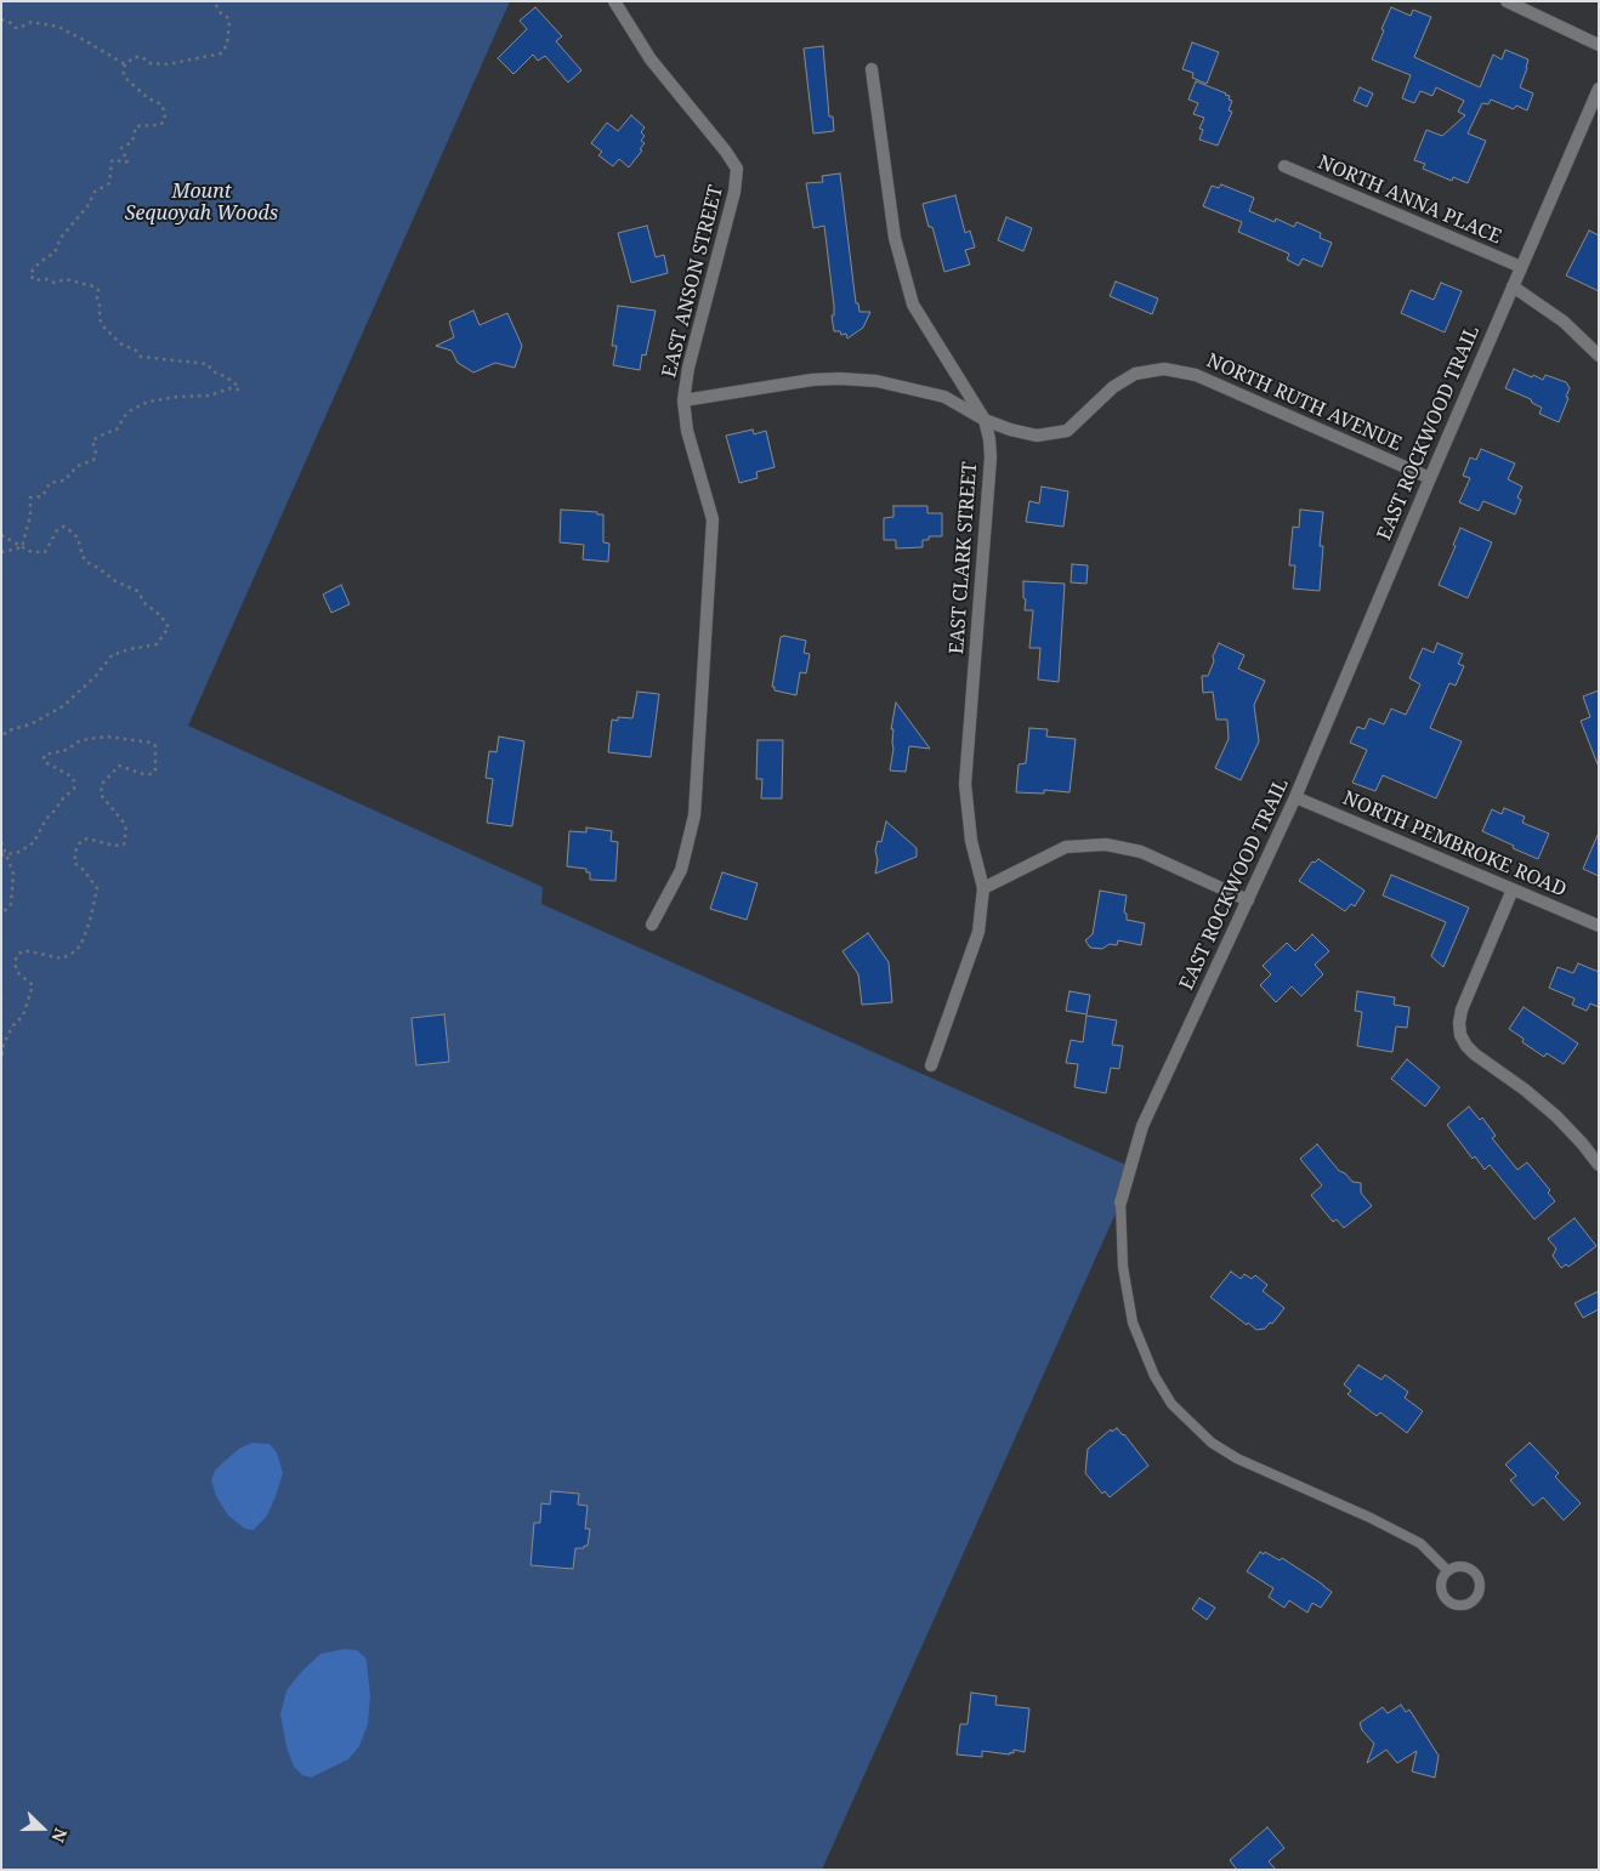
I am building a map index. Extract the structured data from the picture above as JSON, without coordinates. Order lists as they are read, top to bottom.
{
  "streets": {
    "street": [
      "NORTH ANNA PLACE",
      "EAST ANSON STREET",
      "NORTH RUTH AVENUE",
      "EAST ROCKWOOD TRAIL",
      "EAST CLARK STREET",
      "NORTH PEMBROKE ROAD"
    ]
  },
  "crossings": [
    ["NORTH ANNA PLACE", "EAST ROCKWOOD TRAIL"],
    ["EAST ANSON STREET", "NORTH RUTH AVENUE"],
    ["NORTH RUTH AVENUE", "EAST ROCKWOOD TRAIL"],
    ["NORTH RUTH AVENUE", "EAST CLARK STREET"],
    ["EAST ROCKWOOD TRAIL", "NORTH PEMBROKE ROAD"]
  ],
  "parks": ["Mount Sequoyah Woods"],
  "north": "right"
}
